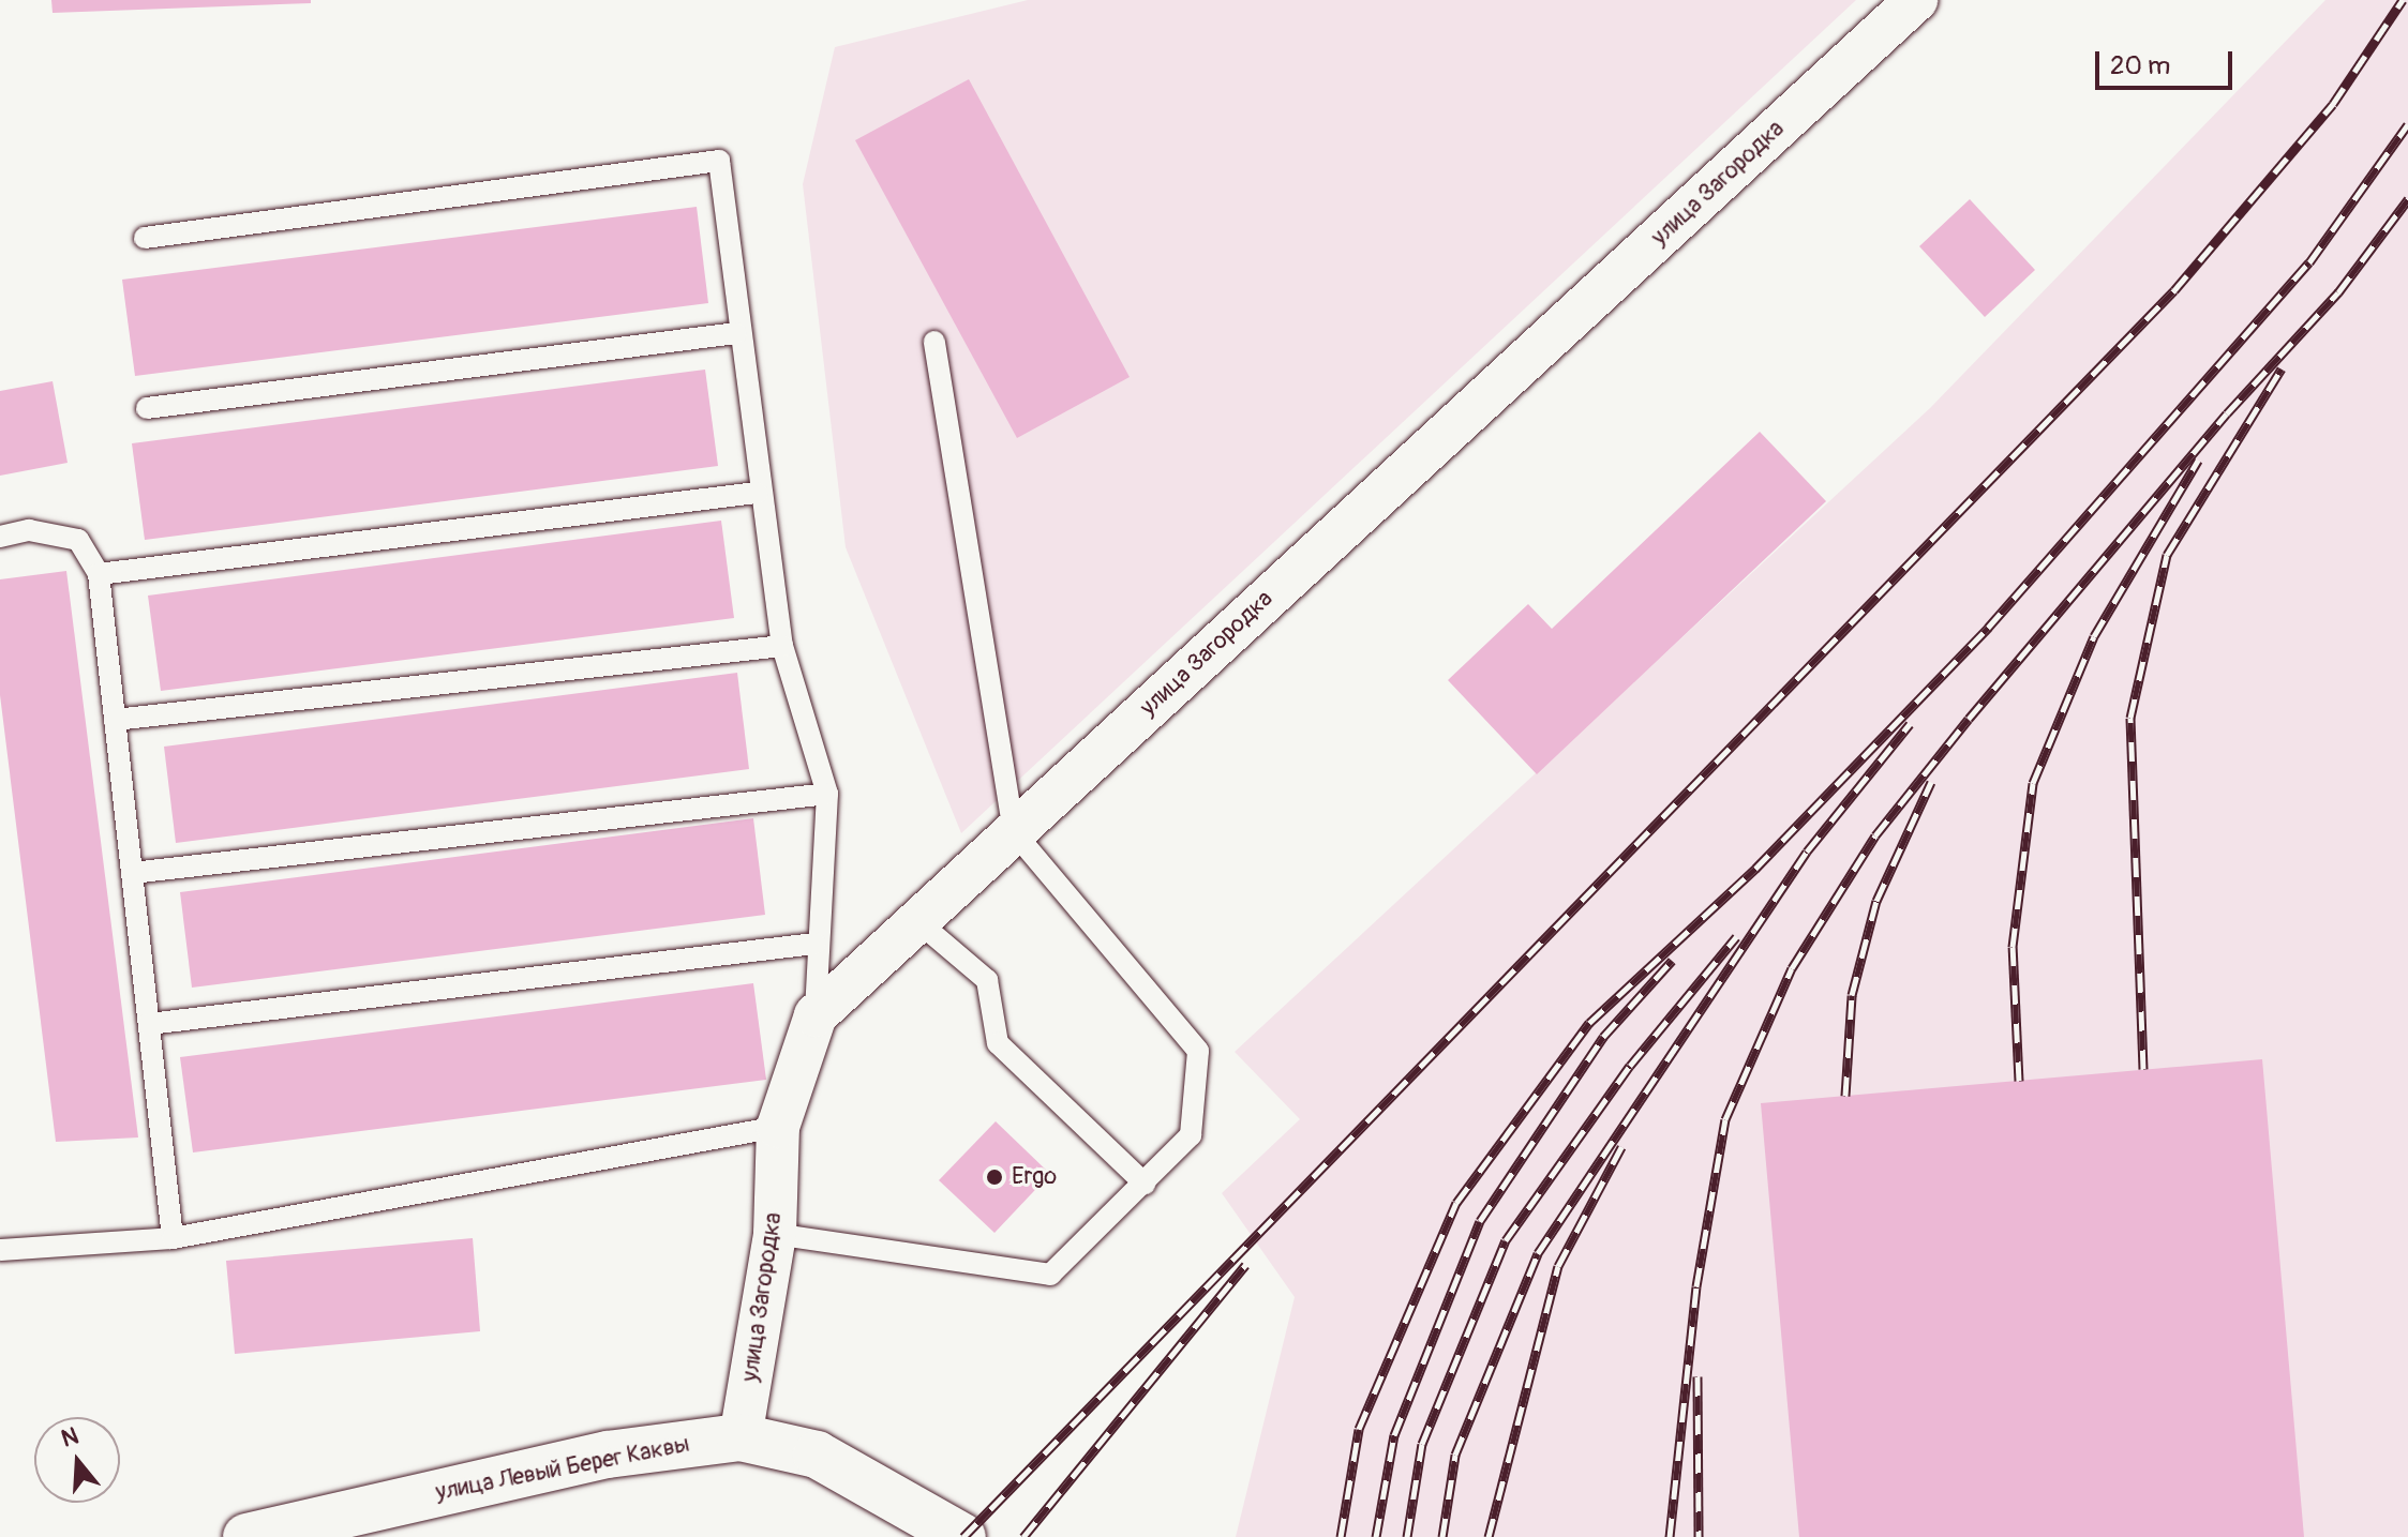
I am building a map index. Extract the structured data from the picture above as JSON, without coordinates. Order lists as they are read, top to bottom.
{
  "streets": {
    "main road": ["улица Левый Берег Каквы"],
    "street": ["улица Загородка"]
  },
  "crossings": [
    ["улица Загородка", "улица Левый Берег Каквы"]
  ],
  "places": ["Ergo"],
  "scale_bar": "20 m",
  "north": "top"
}
